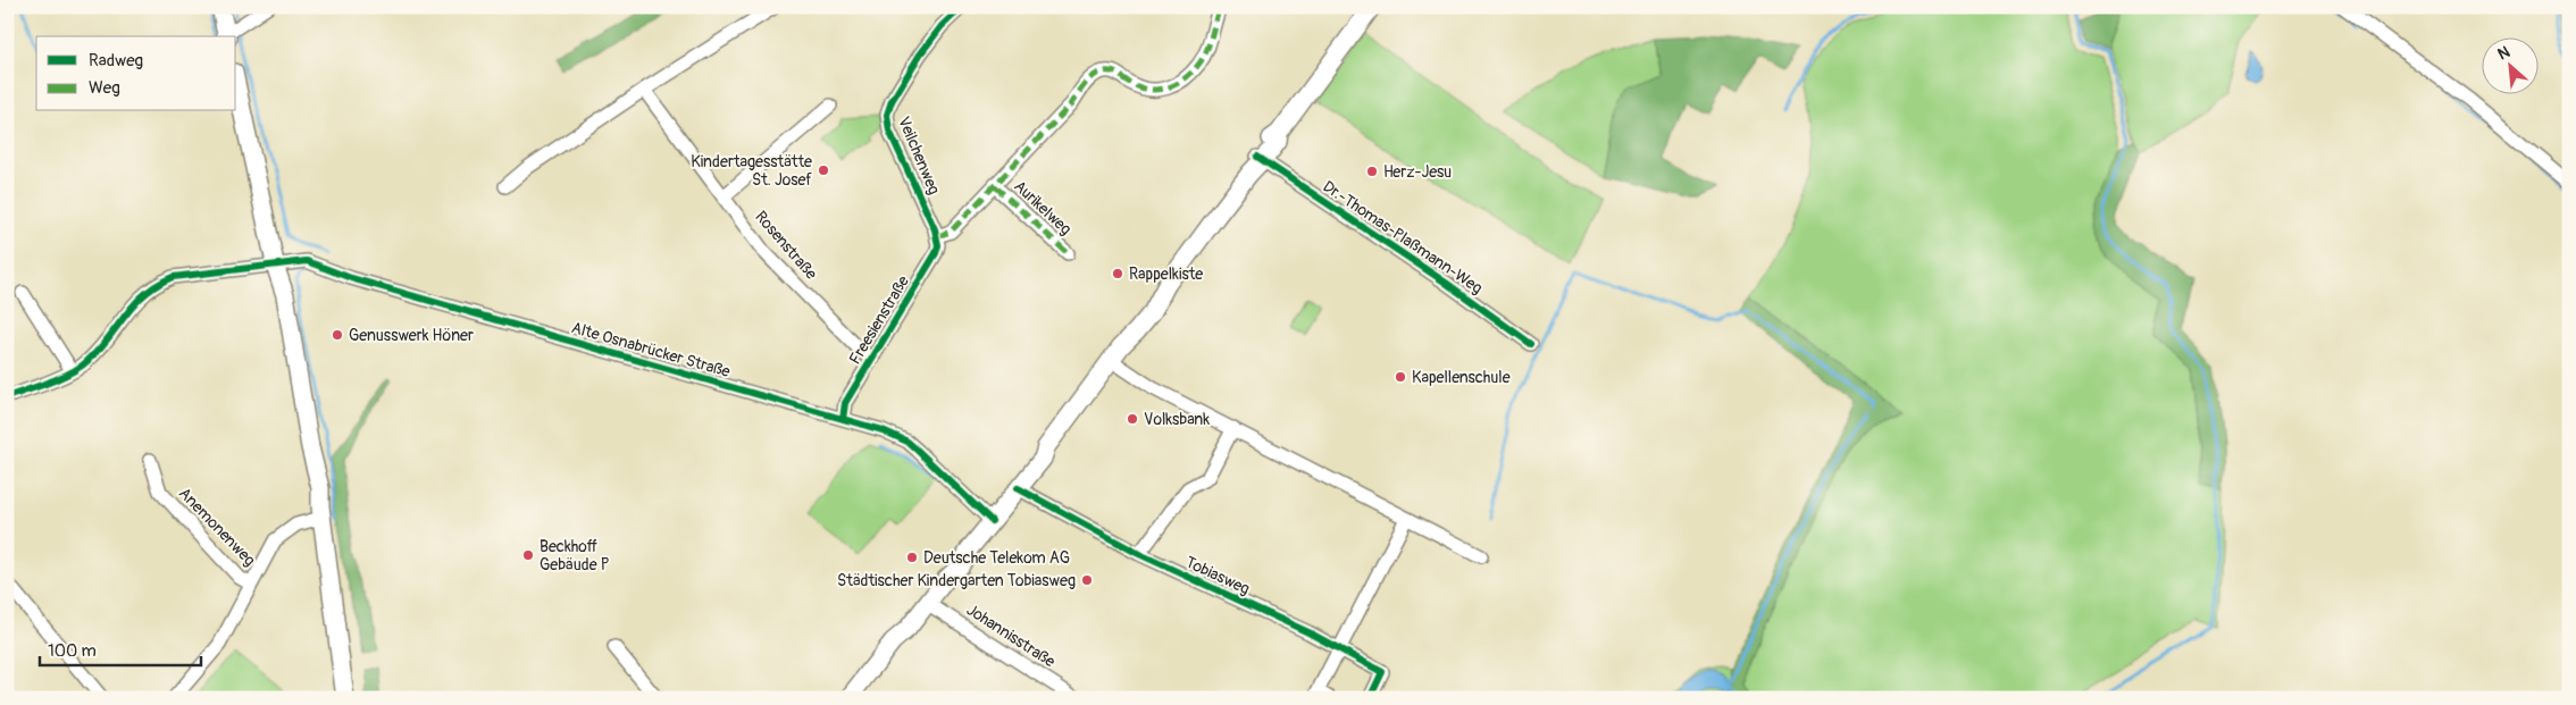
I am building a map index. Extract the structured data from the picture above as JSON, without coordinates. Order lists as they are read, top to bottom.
{
  "streets": {
    "street": [
      "Veilchenweg",
      "Aurikelweg",
      "Dr.-Thomas-Plaßmann-Weg",
      "Rosenstraße",
      "Freesienstraße",
      "Alte Osnabrücker Straße",
      "Anemonenweg",
      "Tobiasweg",
      "Johannisstraße"
    ]
  },
  "crossings": [
    ["Veilchenweg", "Freesienstraße"],
    ["Rosenstraße", "Freesienstraße"],
    ["Freesienstraße", "Alte Osnabrücker Straße"]
  ],
  "places": [
    "Kindertagesstätte St. Josef",
    "Herz-Jesu",
    "Rappelkiste",
    "Genusswerk Höner",
    "Kapellenschule",
    "Volksbank",
    "Beckhoff Gebäude P",
    "Deutsche Telekom AG",
    "Städtischer Kindergarten Tobiasweg"
  ],
  "legend": ["Radweg", "Weg"],
  "scale_bar": "100 m",
  "north": "top left"
}
